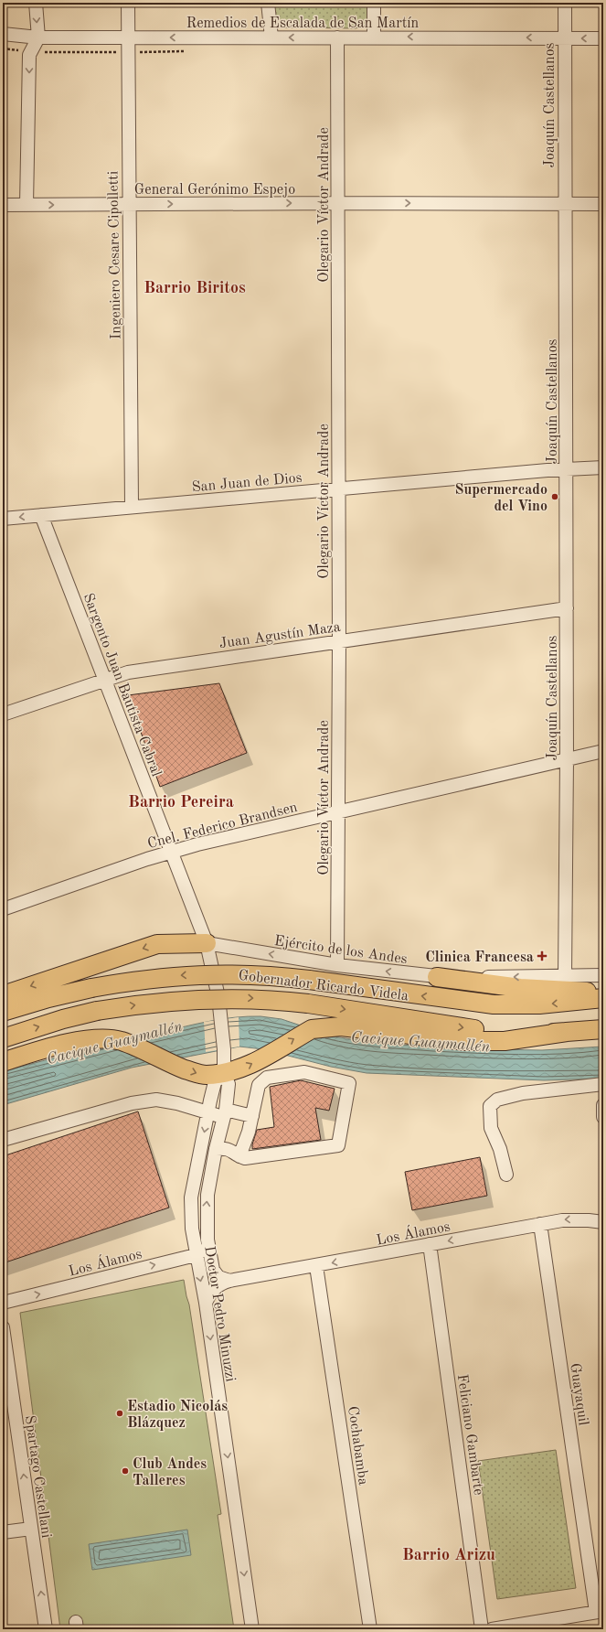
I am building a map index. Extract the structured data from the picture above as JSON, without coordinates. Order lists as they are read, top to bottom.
{
  "streets": {
    "highway": ["Gobernador Ricardo Videla"],
    "street": [
      "Remedios de Escalada de San Martín",
      "Joaquín Castellanos",
      "General Gerónimo Espejo",
      "Olegario Víctor Andrade",
      "Ingeniero Cesare Cipolletti",
      "San Juan de Dios",
      "Juan Agustín Maza",
      "Sargento Juan Bautista Cabral",
      "Cnel. Federico Brandsen",
      "Ejército de los Andes",
      "Los Álamos",
      "Doctor Pedro Minuzzi",
      "Guayaquil",
      "Feliciano Gambarte",
      "Cochabamba",
      "Spartago Castellani"
    ]
  },
  "crossings": [
    ["Remedios de Escalada de San Martín", "Joaquín Castellanos"],
    ["Remedios de Escalada de San Martín", "Olegario Víctor Andrade"],
    ["Remedios de Escalada de San Martín", "Ingeniero Cesare Cipolletti"],
    ["Joaquín Castellanos", "General Gerónimo Espejo"],
    ["Joaquín Castellanos", "San Juan de Dios"],
    ["Joaquín Castellanos", "Juan Agustín Maza"],
    ["Joaquín Castellanos", "Cnel. Federico Brandsen"],
    ["Joaquín Castellanos", "Ejército de los Andes"],
    ["General Gerónimo Espejo", "Olegario Víctor Andrade"],
    ["General Gerónimo Espejo", "Ingeniero Cesare Cipolletti"],
    ["Olegario Víctor Andrade", "San Juan de Dios"],
    ["Olegario Víctor Andrade", "Juan Agustín Maza"],
    ["Olegario Víctor Andrade", "Cnel. Federico Brandsen"],
    ["Olegario Víctor Andrade", "Ejército de los Andes"],
    ["Ingeniero Cesare Cipolletti", "San Juan de Dios"],
    ["San Juan de Dios", "Sargento Juan Bautista Cabral"],
    ["Juan Agustín Maza", "Sargento Juan Bautista Cabral"],
    ["Sargento Juan Bautista Cabral", "Cnel. Federico Brandsen"],
    ["Sargento Juan Bautista Cabral", "Ejército de los Andes"],
    ["Sargento Juan Bautista Cabral", "Doctor Pedro Minuzzi"],
    ["Los Álamos", "Doctor Pedro Minuzzi"],
    ["Los Álamos", "Guayaquil"],
    ["Los Álamos", "Feliciano Gambarte"],
    ["Los Álamos", "Cochabamba"]
  ],
  "one_way": [
    "Remedios de Escalada de San Martín",
    "General Gerónimo Espejo",
    "Ejército de los Andes",
    "Spartago Castellani"
  ],
  "districts": ["Barrio Biritos", "Barrio Pereira", "Barrio Arizu"],
  "water": ["Cacique Guaymallén"],
  "places": {
    "other": ["Supermercado del Vino", "Estadio Nicolás Blázquez", "Club Andes Talleres"],
    "health": ["Clinica Francesa"]
  }
}
